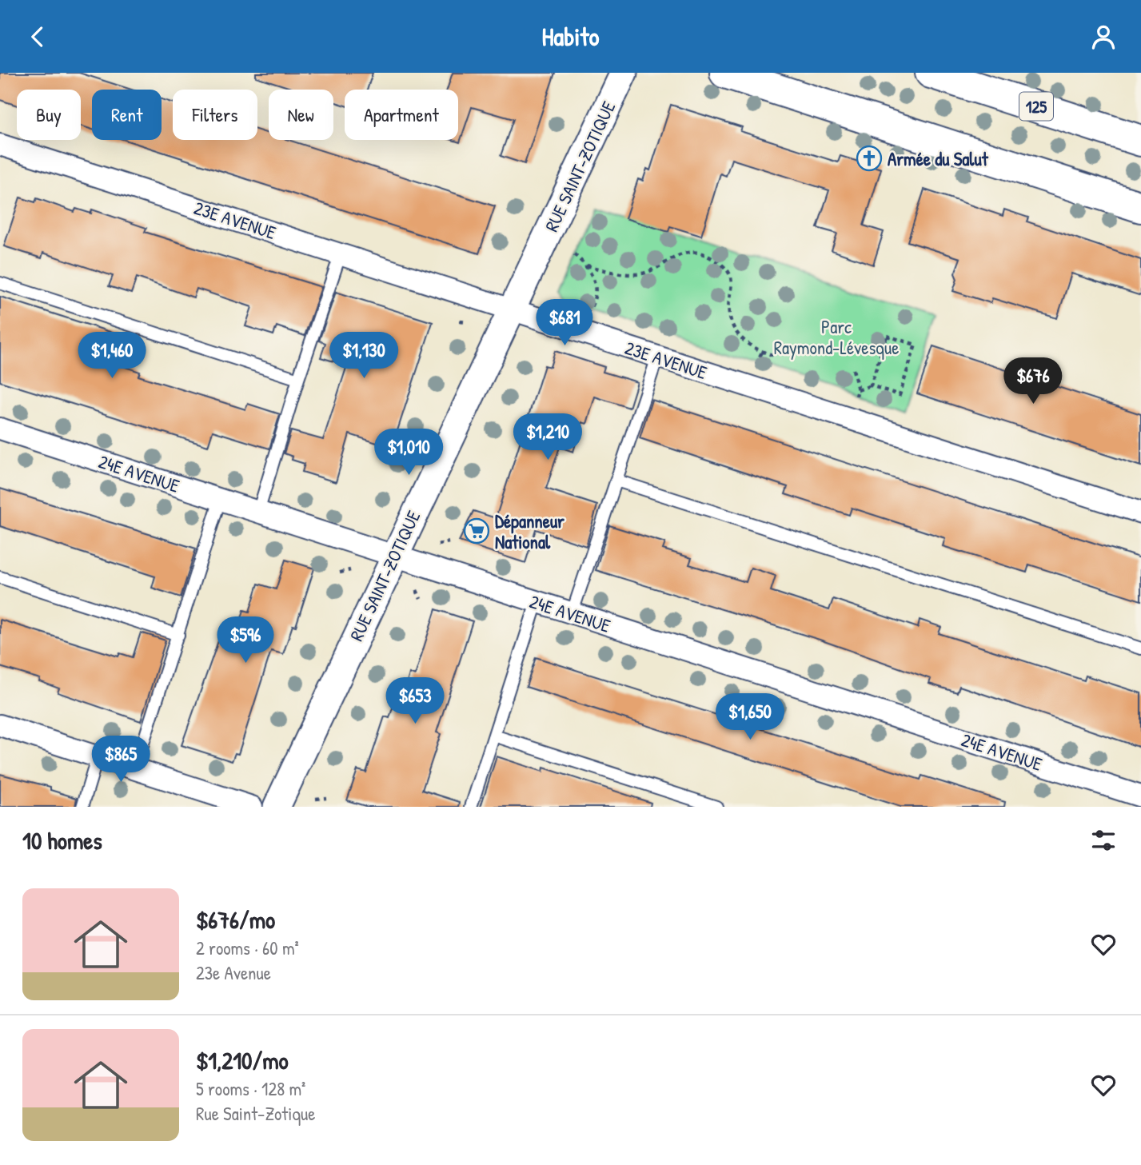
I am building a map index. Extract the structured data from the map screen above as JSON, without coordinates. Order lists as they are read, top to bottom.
{
  "streets": {
    "main road": ["125"],
    "street": ["RUE SAINT-ZOTIQUE", "23E AVENUE", "24E AVENUE"]
  },
  "crossings": [
    ["RUE SAINT-ZOTIQUE", "23E AVENUE"],
    ["RUE SAINT-ZOTIQUE", "24E AVENUE"]
  ],
  "parks": ["Parc Raymond-Lévesque"],
  "places": {
    "church": ["Armée du Salut"],
    "supermarket": ["Dépanneur National"]
  },
  "page": {
    "header": "Habito",
    "chip": [
      "Buy",
      "Rent",
      "Filters",
      "New",
      "Apartment"
    ],
    "price": [
      "$681",
      "$1,460",
      "$1,130",
      "$676",
      "$1,210",
      "$1,010",
      "$596",
      "$653",
      "$1,650",
      "$865"
    ],
    "heading": "10 homes",
    "list": [
      {
        "name": "$676/mo",
        "note": "2 rooms · 60 m² · 23e Avenue"
      },
      {
        "name": "$1,210/mo",
        "note": "5 rooms · 128 m² · Rue Saint-Zotique"
      }
    ]
  }
}
